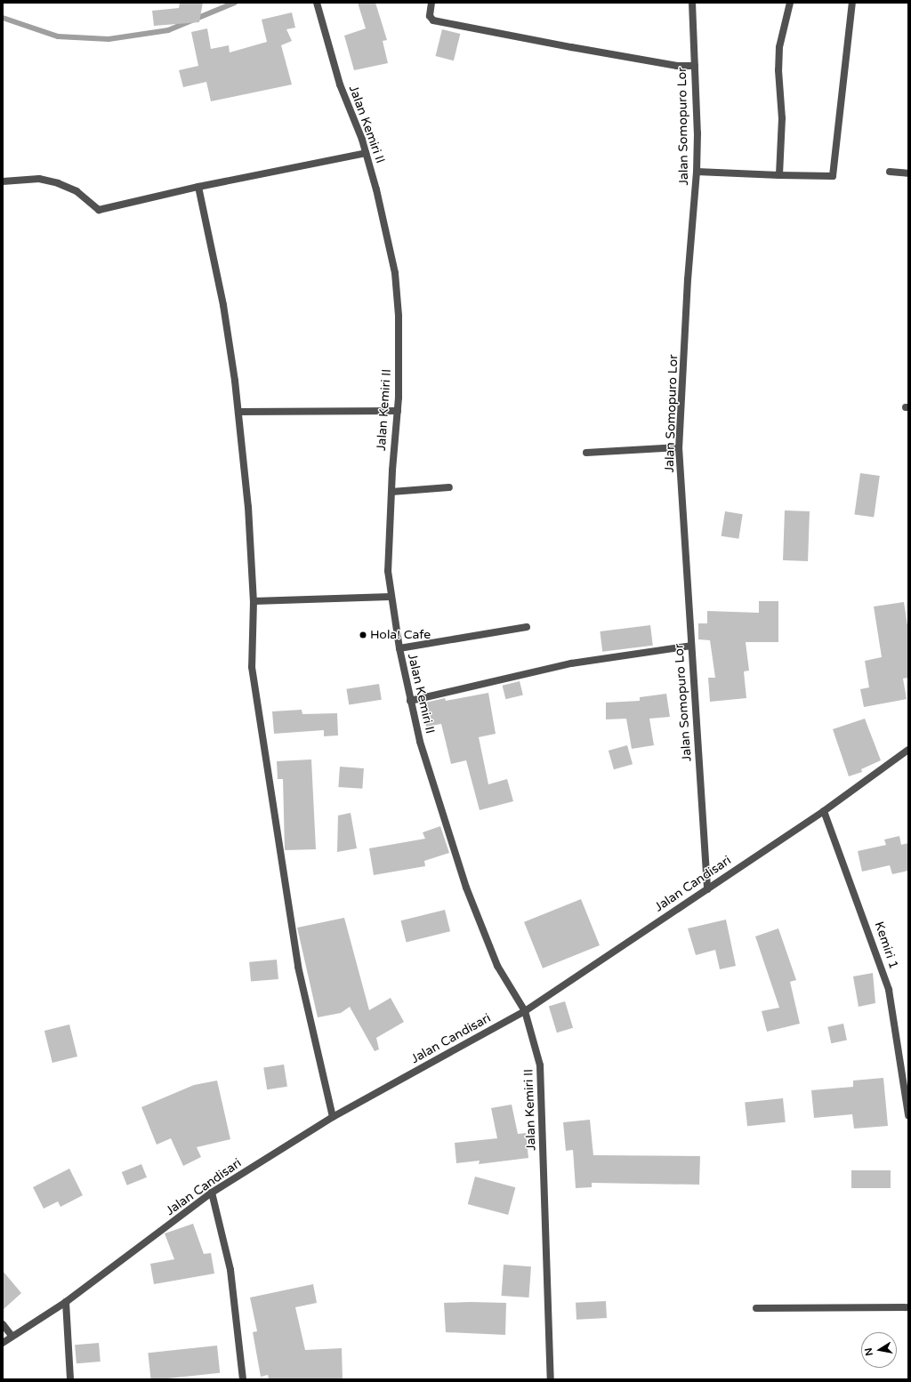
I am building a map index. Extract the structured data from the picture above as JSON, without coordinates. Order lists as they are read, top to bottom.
{
  "streets": {
    "street": [
      "Jalan Kemiri II",
      "Jalan Somopuro Lor",
      "Jalan Candisari",
      "Kemiri 1"
    ]
  },
  "crossings": [
    ["Jalan Kemiri II", "Jalan Candisari"],
    ["Jalan Somopuro Lor", "Jalan Candisari"],
    ["Jalan Candisari", "Kemiri 1"]
  ],
  "places": ["Hola! Cafe"],
  "north": "left"
}
